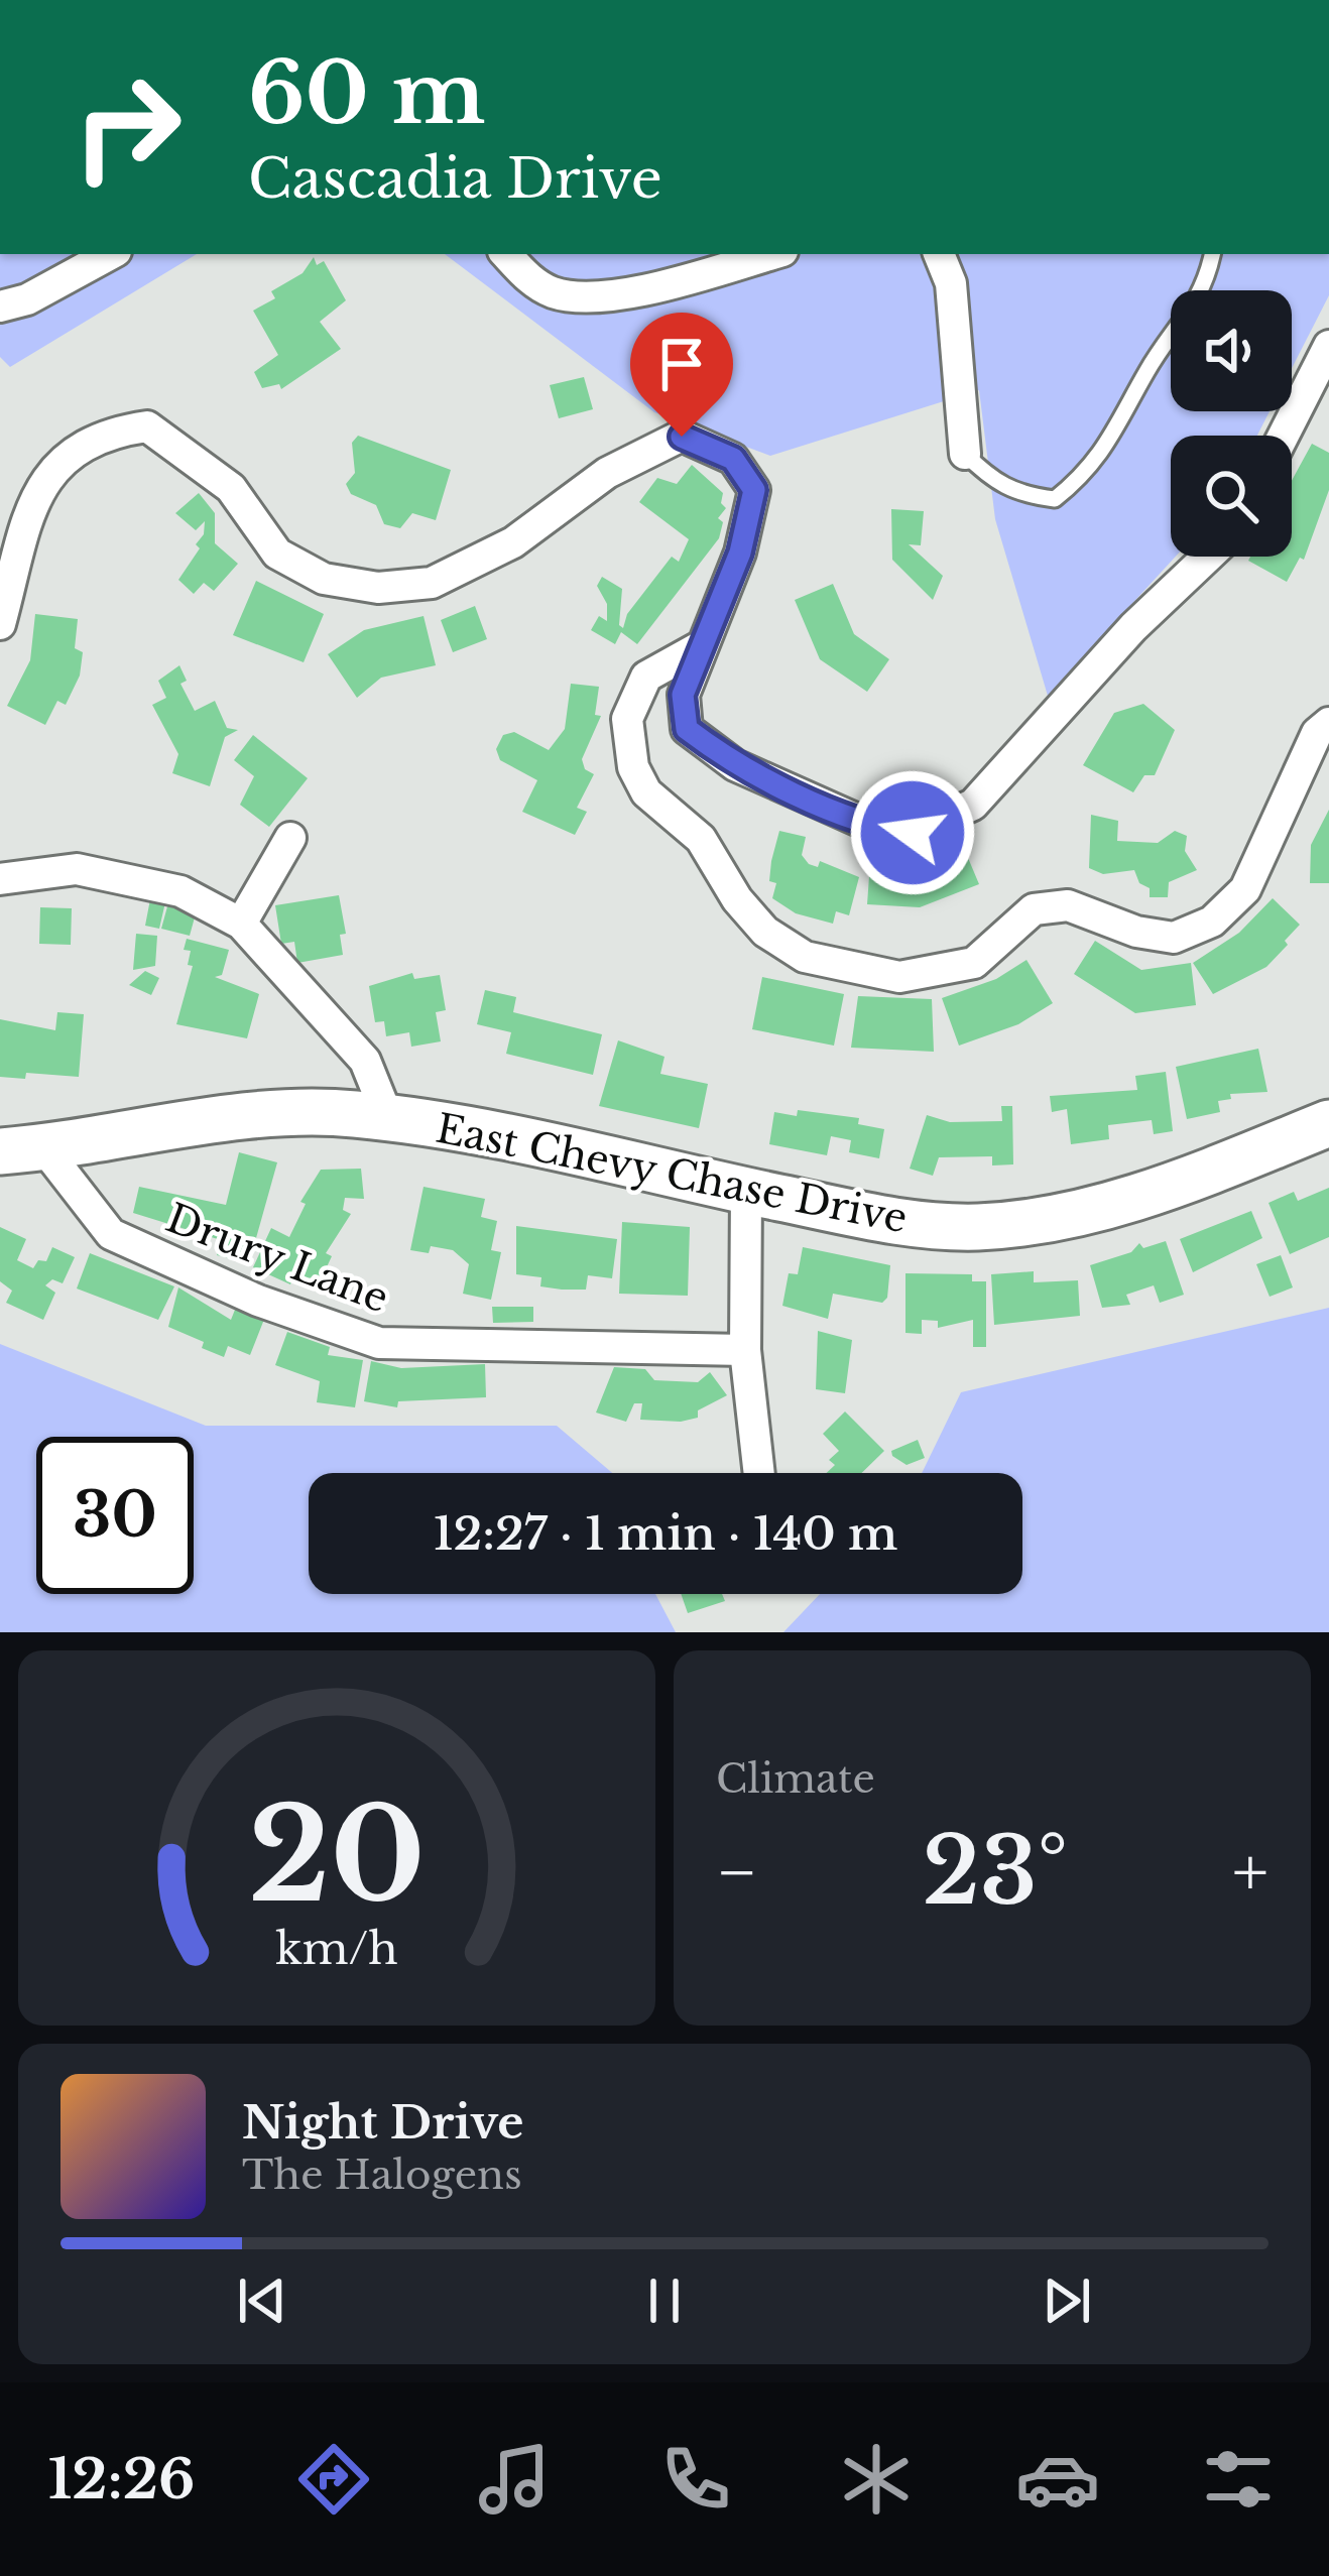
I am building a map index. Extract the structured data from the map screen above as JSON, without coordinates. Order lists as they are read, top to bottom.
{
  "streets": {
    "main road": ["East Chevy Chase Drive"],
    "street": ["Drury Lane"]
  },
  "crossings": [
    ["East Chevy Chase Drive", "Drury Lane"]
  ],
  "page": {
    "turn": ["60 m", "Cascadia Drive"],
    "limit": "30",
    "trip": "12:27 · 1 min · 140 m",
    "tile": "Climate",
    "heat": ["−", "23°", "+"],
    "song": ["Night Drive", "The Halogens"],
    "tabs": "12:26",
    "gauge": ["20", "km/h"]
  }
}
